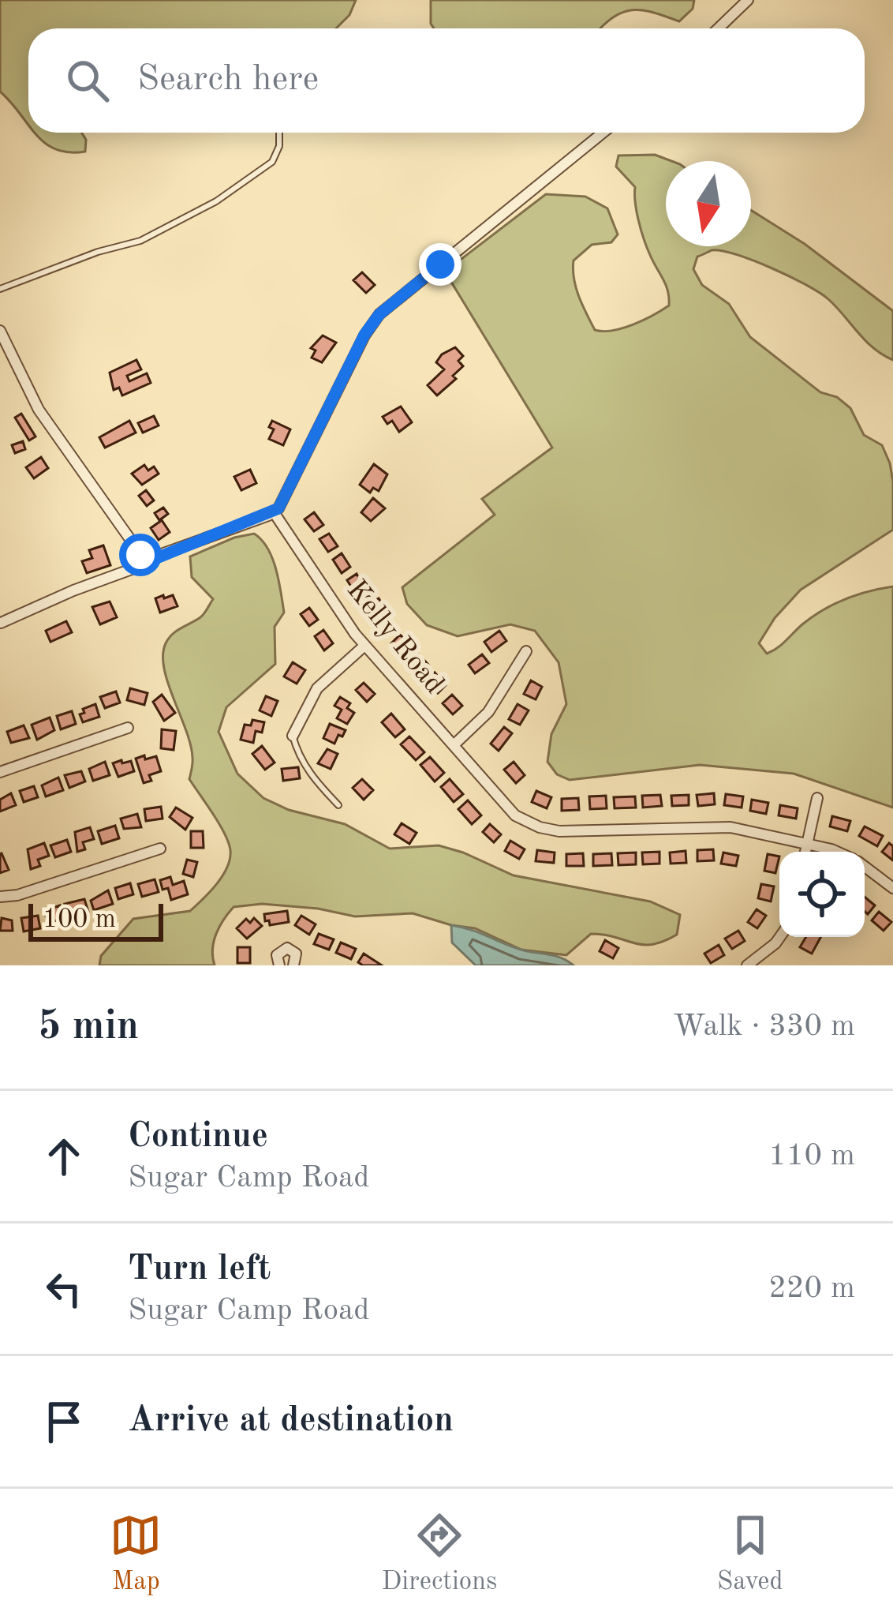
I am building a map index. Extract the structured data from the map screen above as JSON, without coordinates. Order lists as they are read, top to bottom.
{
  "streets": {
    "street": ["Kelly Road"]
  },
  "scale_bar": "100 m",
  "north": "bottom",
  "page": {
    "search": "Search here",
    "scale": "100 m",
    "heading": ["5 min", "Walk · 330 m"],
    "list": [
      ["Continue", "Sugar Camp Road", "110 m"],
      ["Turn left", "Sugar Camp Road", "220 m"],
      "Arrive at destination"
    ],
    "nav": ["Map", "Directions", "Saved"]
  }
}
